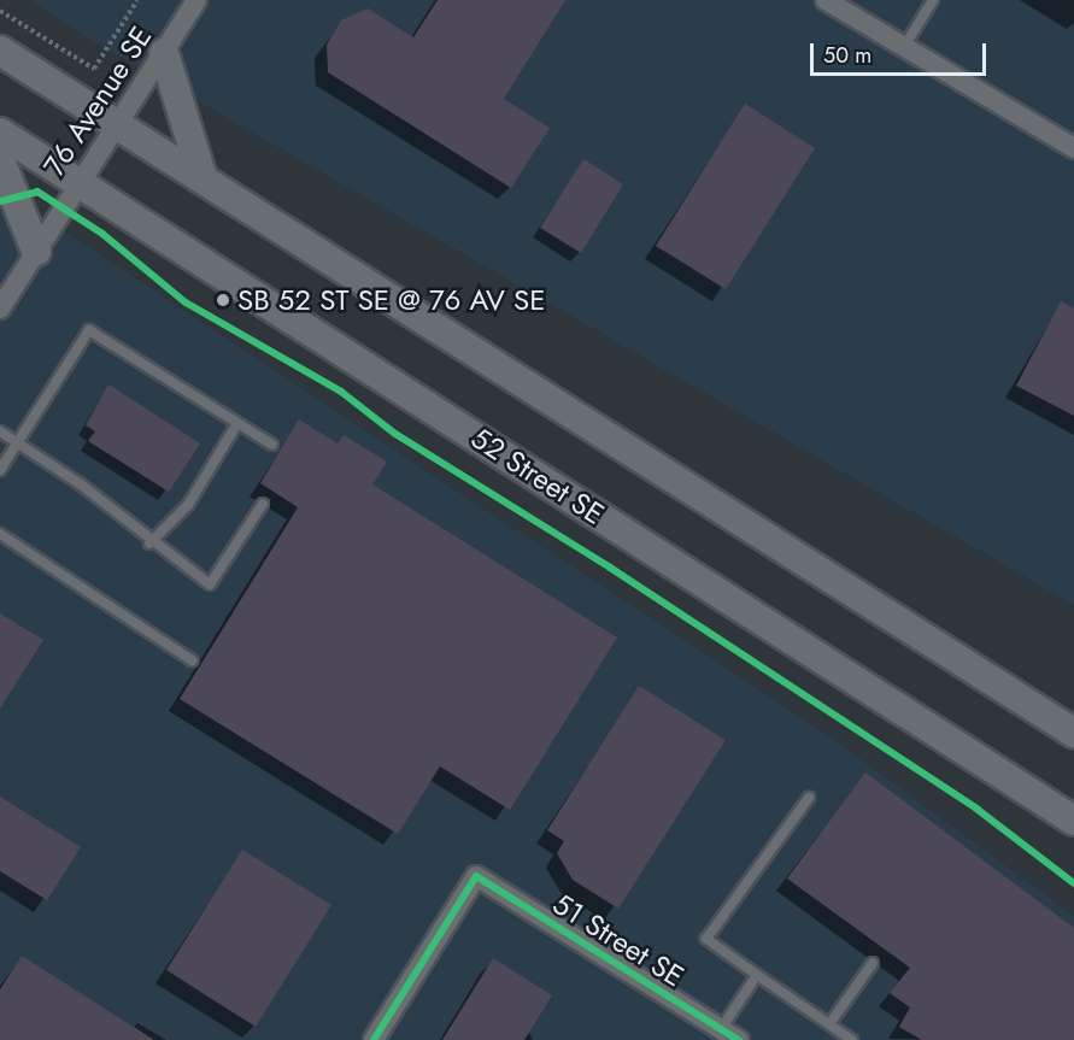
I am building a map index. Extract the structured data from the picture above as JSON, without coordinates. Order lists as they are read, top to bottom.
{
  "streets": {
    "main road": ["52 Street SE"],
    "street": ["76 Avenue SE", "51 Street SE"]
  },
  "crossings": [
    ["76 Avenue SE", "52 Street SE"]
  ],
  "places": ["SB 52 ST SE @ 76 AV SE"],
  "scale_bar": "50 m"
}
